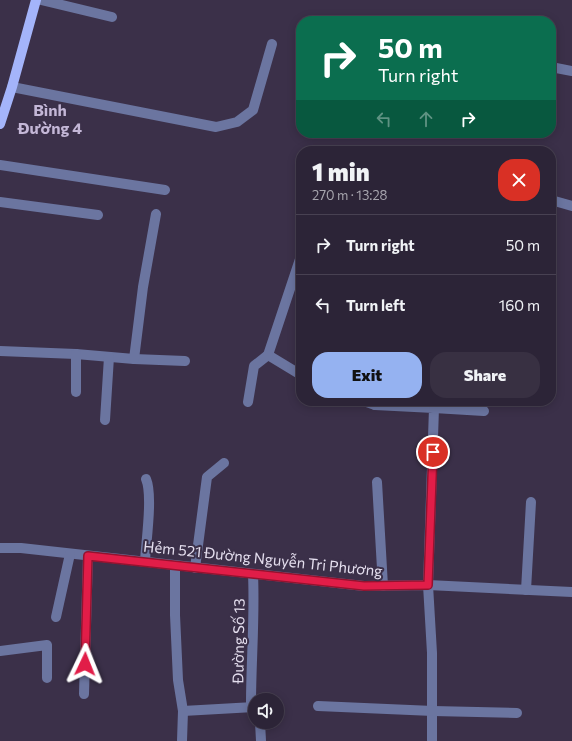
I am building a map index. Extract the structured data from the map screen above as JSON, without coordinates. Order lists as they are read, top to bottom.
{
  "streets": {
    "street": ["Hẻm 521 Đường Nguyễn Tri Phương", "Đường Số 13"]
  },
  "crossings": [
    ["Hẻm 521 Đường Nguyễn Tri Phương", "Đường Số 13"]
  ],
  "districts": ["Bình Đường 4"],
  "page": {
    "turn": ["50 m", "Turn right"],
    "heading": ["1 min", "270 m · 13:28"],
    "list": [
      {
        "name": "Turn right",
        "value": "50 m"
      },
      {
        "name": "Turn left",
        "value": "160 m"
      }
    ],
    "buttons": ["Exit", "Share"]
  }
}
